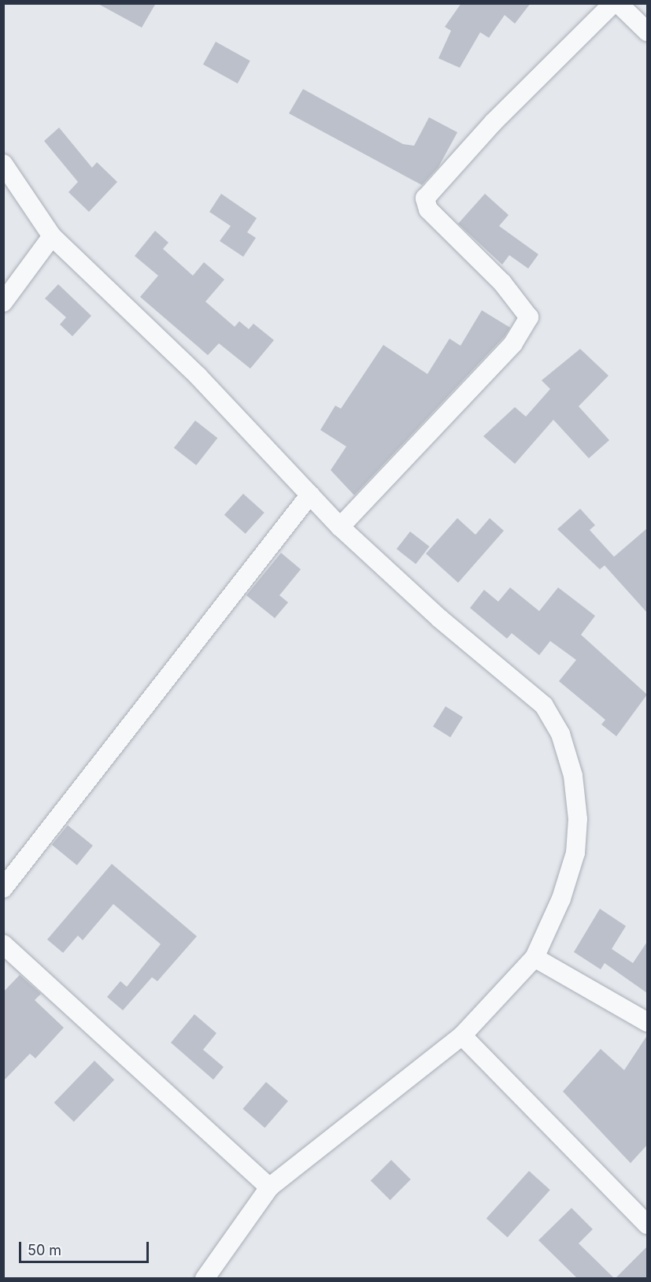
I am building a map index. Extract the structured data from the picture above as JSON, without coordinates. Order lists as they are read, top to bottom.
{
  "scale_bar": "50 m"
}
